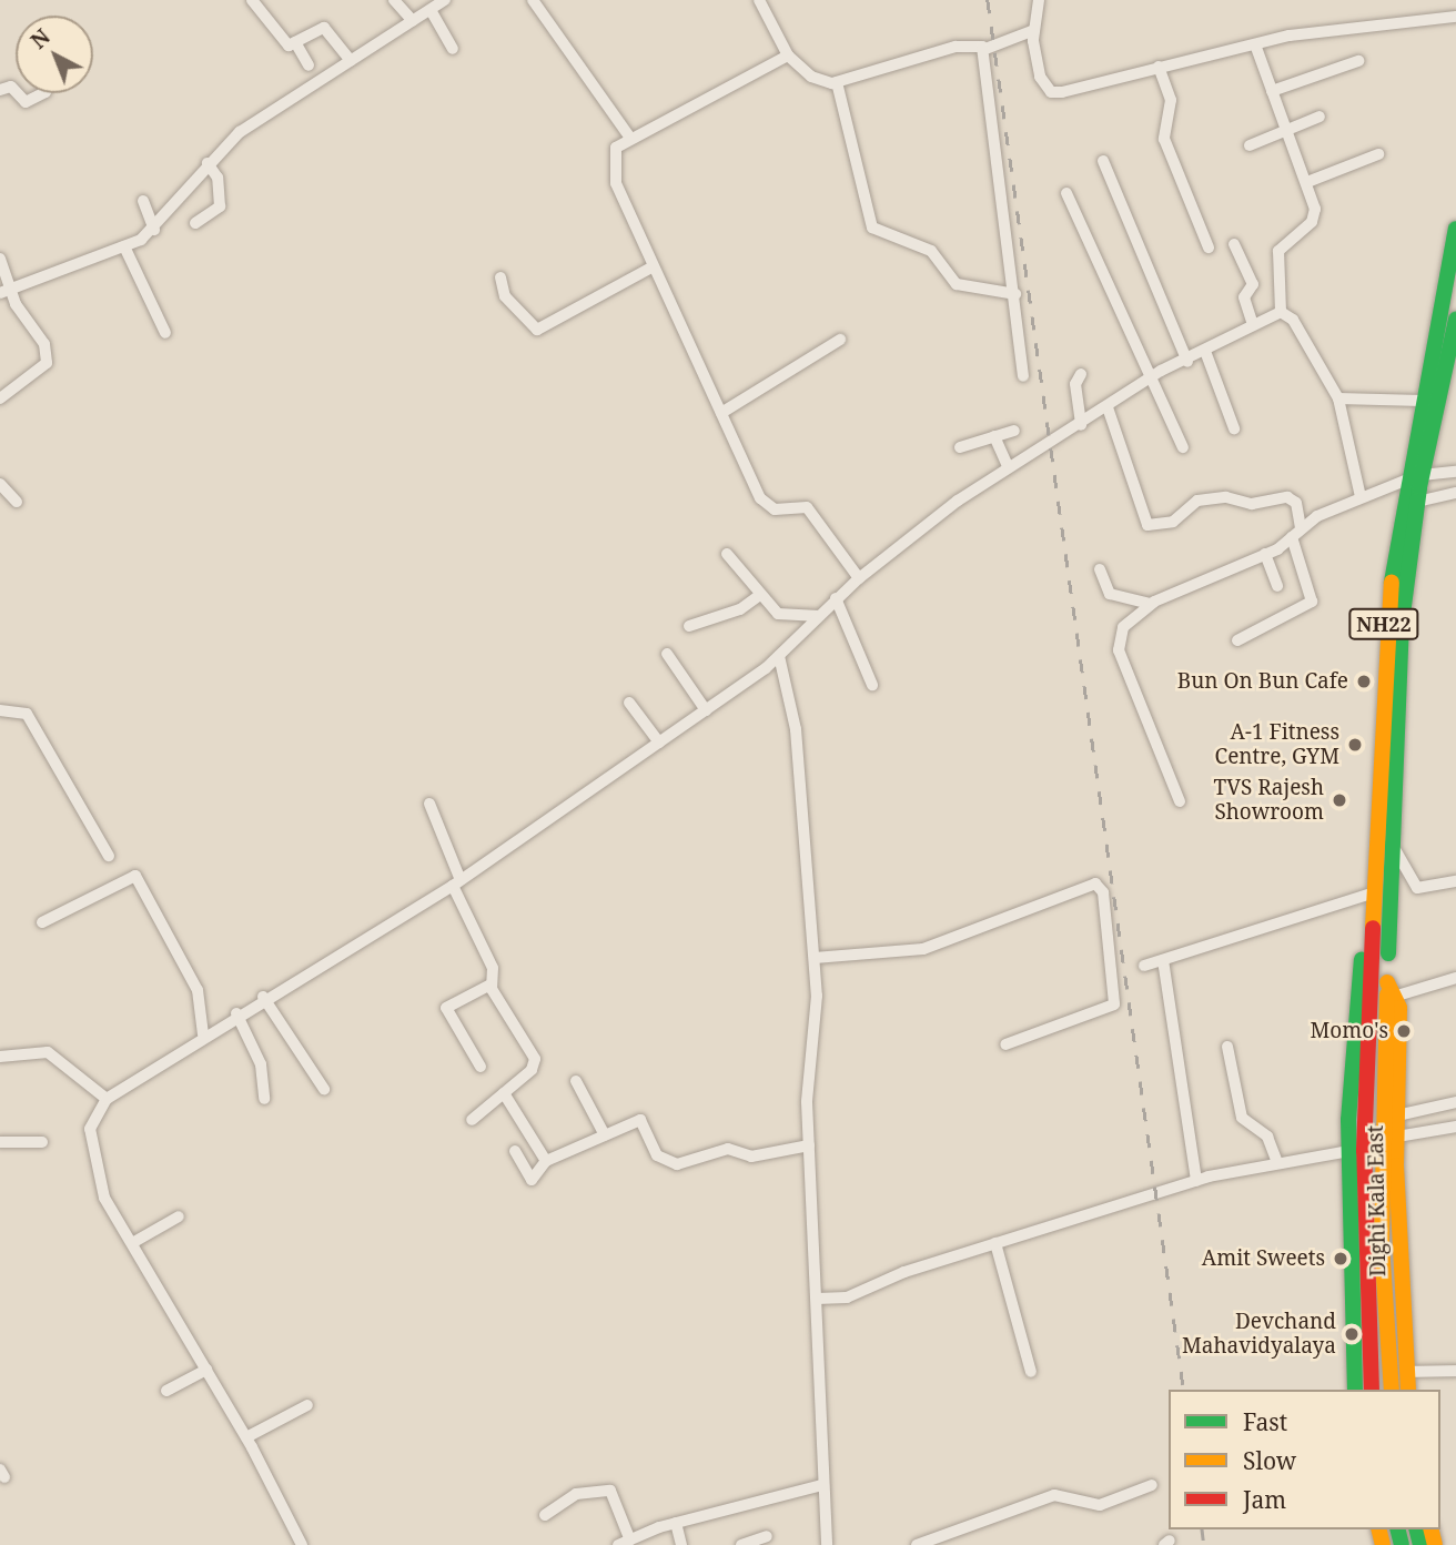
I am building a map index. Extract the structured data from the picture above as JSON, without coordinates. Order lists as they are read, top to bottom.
{
  "streets": {
    "main road": ["NH22", "Dighi Kala East"]
  },
  "crossings": [
    ["NH22", "Dighi Kala East"]
  ],
  "places": [
    "Bun On Bun Cafe",
    "A-1 Fitness Centre, GYM",
    "TVS Rajesh Showroom",
    "Momo's",
    "Amit Sweets",
    "Devchand Mahavidyalaya"
  ],
  "legend": ["Fast", "Slow", "Jam"],
  "north": "top left"
}
